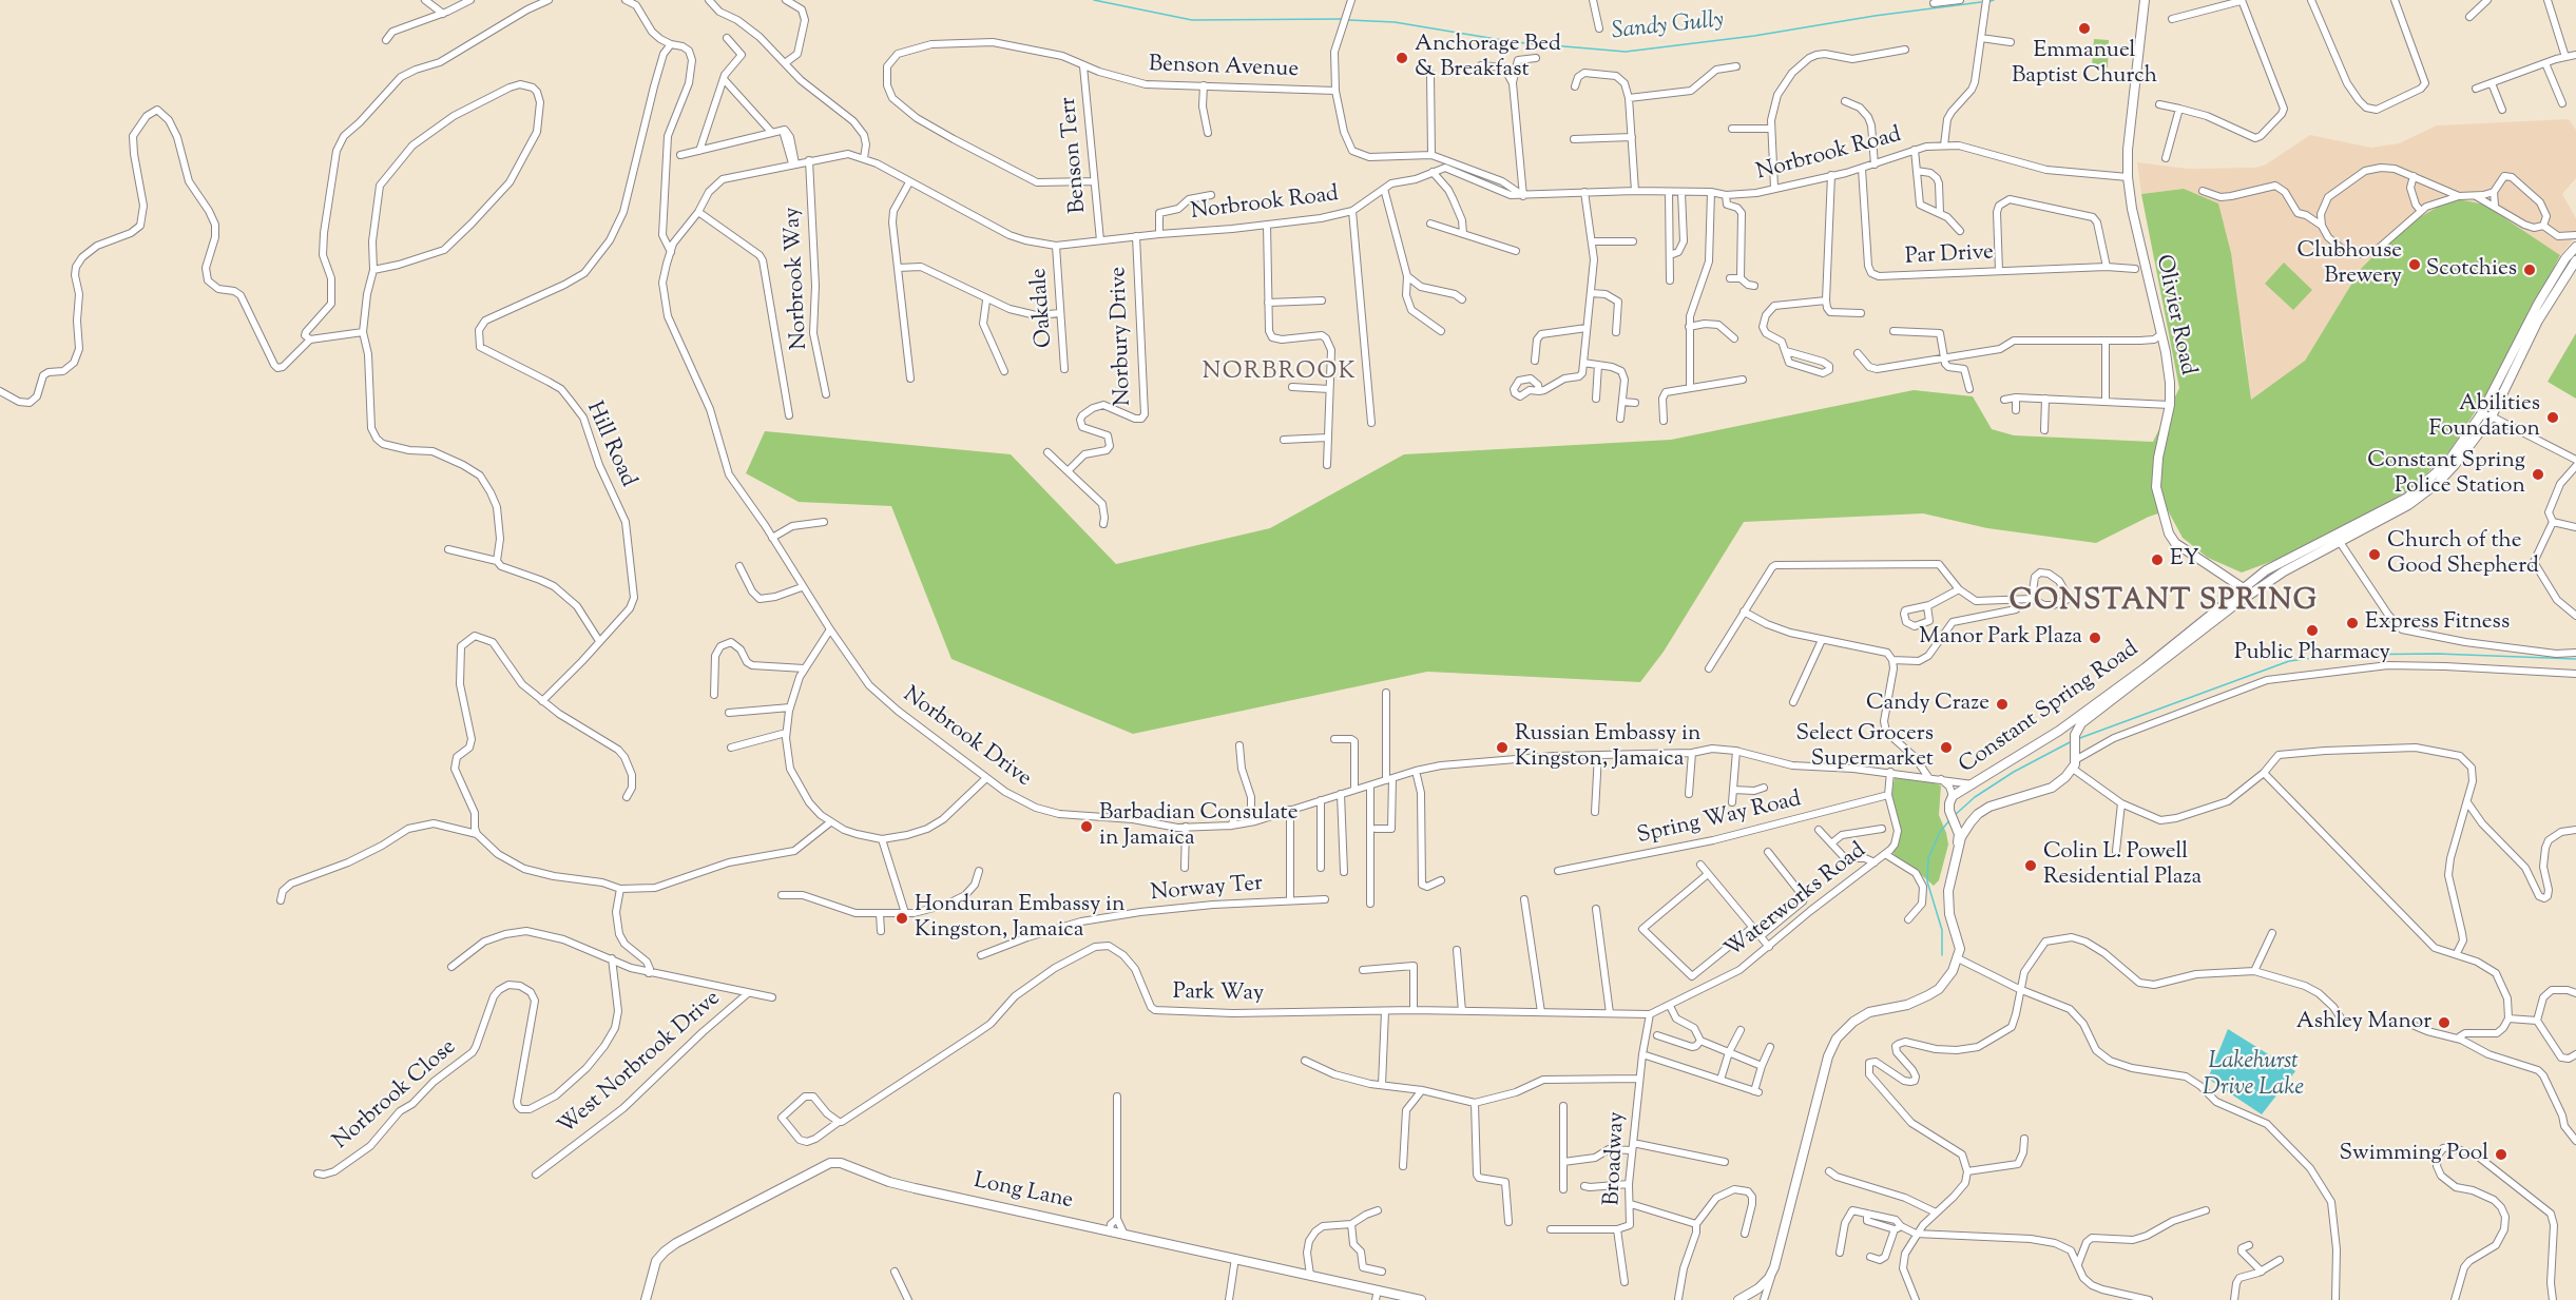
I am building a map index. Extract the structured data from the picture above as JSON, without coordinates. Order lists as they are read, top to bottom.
{
  "streets": {
    "main road": ["Olivier Road", "Constant Spring Road", "Long Lane"],
    "street": [
      "Benson Avenue",
      "Benson Terr",
      "Norbrook Road",
      "Par Drive",
      "Norbrook Way",
      "Oakdale",
      "Norbury Drive",
      "Hill Road",
      "Norbrook Drive",
      "Spring Way Road",
      "Norway Ter",
      "Waterworks Road",
      "Park Way",
      "West Norbrook Drive",
      "Norbrook Close",
      "Broadway"
    ]
  },
  "crossings": [
    ["Benson Avenue", "Benson Terr"],
    ["Benson Terr", "Norbrook Road"],
    ["Norbrook Road", "Par Drive"],
    ["Norbrook Road", "Norbrook Way"],
    ["Norbrook Road", "Oakdale"],
    ["Norbrook Road", "Olivier Road"],
    ["Norbrook Road", "Norbury Drive"],
    ["Norbrook Road", "Norbrook Drive"],
    ["Olivier Road", "Constant Spring Road"],
    ["Constant Spring Road", "Norbrook Drive"],
    ["Norbrook Drive", "Norway Ter"],
    ["Norbrook Drive", "Waterworks Road"],
    ["Spring Way Road", "Waterworks Road"],
    ["Waterworks Road", "Park Way"],
    ["Waterworks Road", "Broadway"],
    ["Park Way", "Broadway"]
  ],
  "districts": ["NORBROOK", "CONSTANT SPRING"],
  "water": ["Sandy Gully", "Lakehurst Drive Lake"],
  "places": [
    "Emmanuel Baptist Church",
    "Anchorage Bed & Breakfast",
    "Clubhouse Brewery",
    "Scotchies",
    "Abilities Foundation",
    "Constant Spring Police Station",
    "Church of the Good Shepherd",
    "EY",
    "Express Fitness",
    "Public Pharmacy",
    "Manor Park Plaza",
    "Candy Craze",
    "Russian Embassy in Kingston, Jamaica",
    "Select Grocers Supermarket",
    "Barbadian Consulate in Jamaica",
    "Colin L. Powell Residential Plaza",
    "Honduran Embassy in Kingston, Jamaica",
    "Ashley Manor",
    "Swimming Pool"
  ]
}
